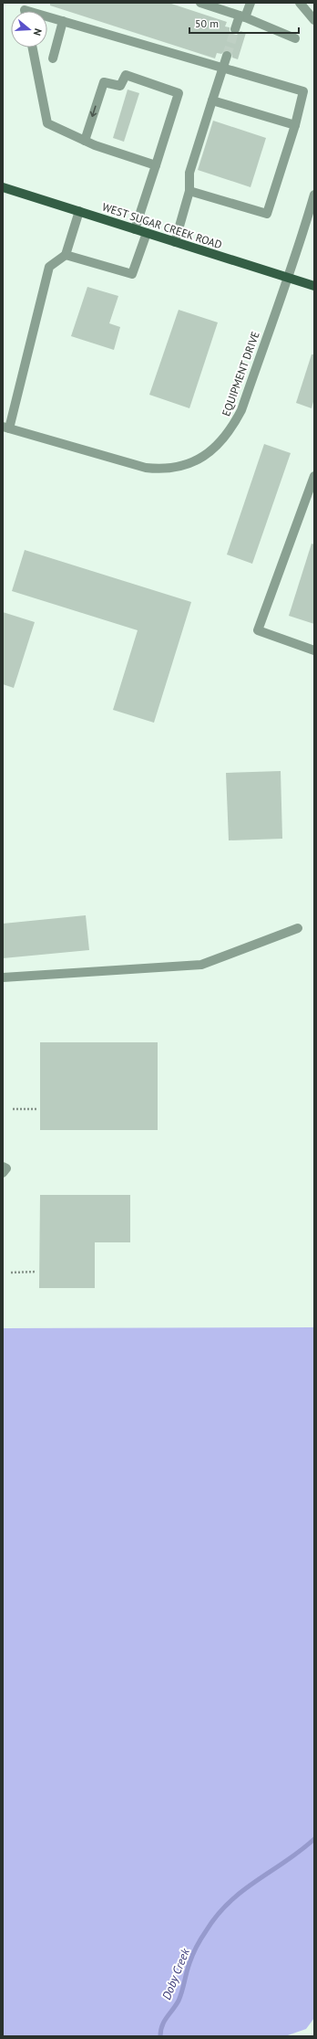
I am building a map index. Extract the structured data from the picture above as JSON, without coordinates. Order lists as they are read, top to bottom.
{
  "streets": {
    "main road": ["WEST SUGAR CREEK ROAD"],
    "street": ["EQUIPMENT DRIVE"]
  },
  "crossings": [
    ["WEST SUGAR CREEK ROAD", "EQUIPMENT DRIVE"]
  ],
  "water": ["Doby Creek"],
  "scale_bar": "50 m",
  "north": "right"
}
